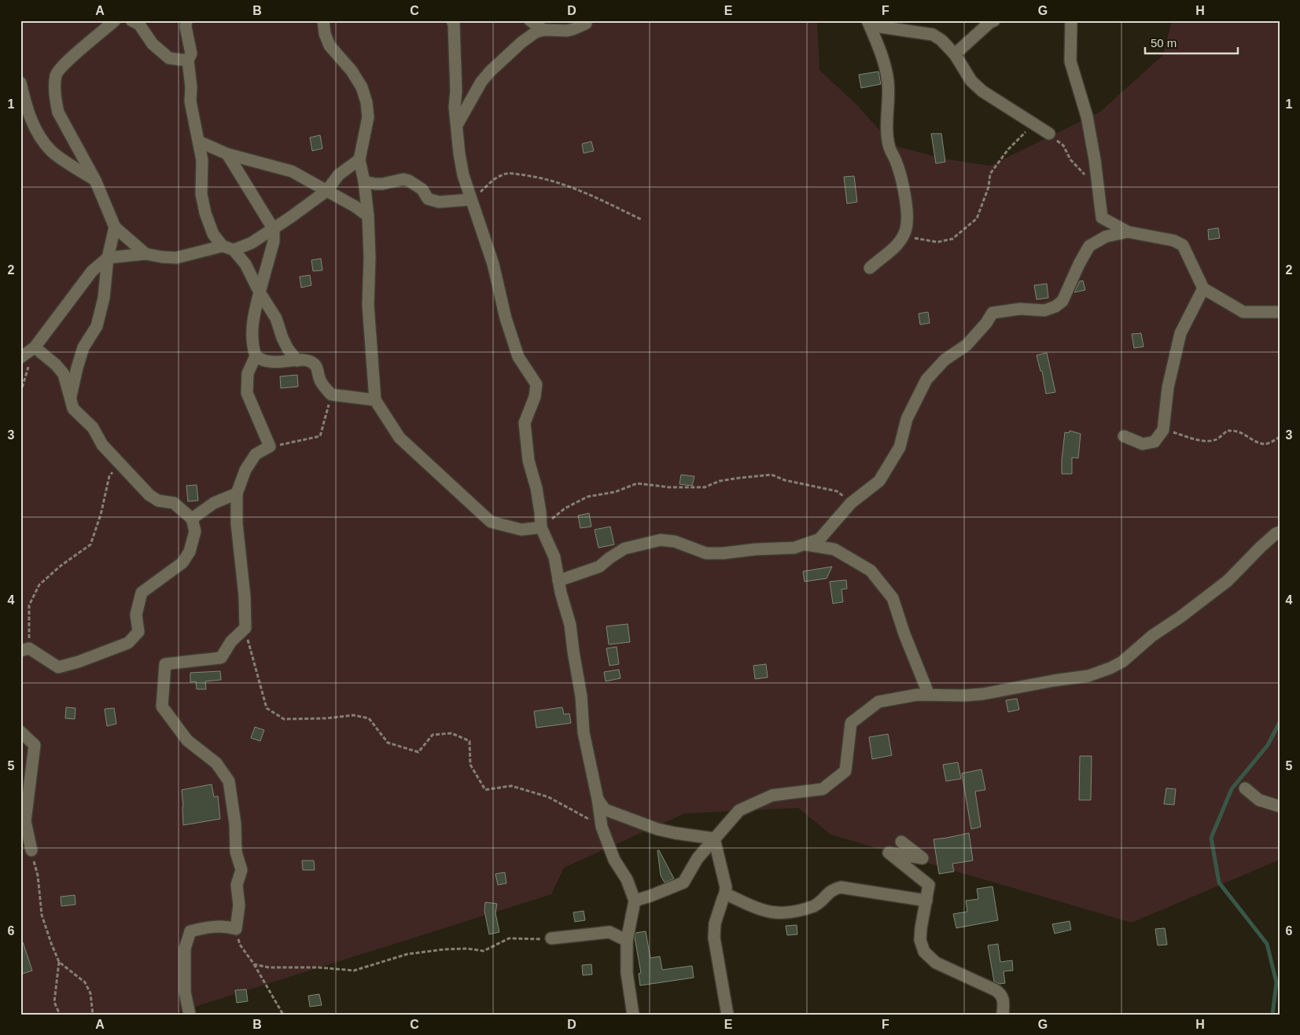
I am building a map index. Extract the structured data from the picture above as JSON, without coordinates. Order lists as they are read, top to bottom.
{
  "scale_bar": "50 m",
  "grid": {
    "columns": [
      "A",
      "B",
      "C",
      "D",
      "E",
      "F",
      "G",
      "H"
    ],
    "rows": [
      "1",
      "2",
      "3",
      "4",
      "5",
      "6"
    ]
  }
}
